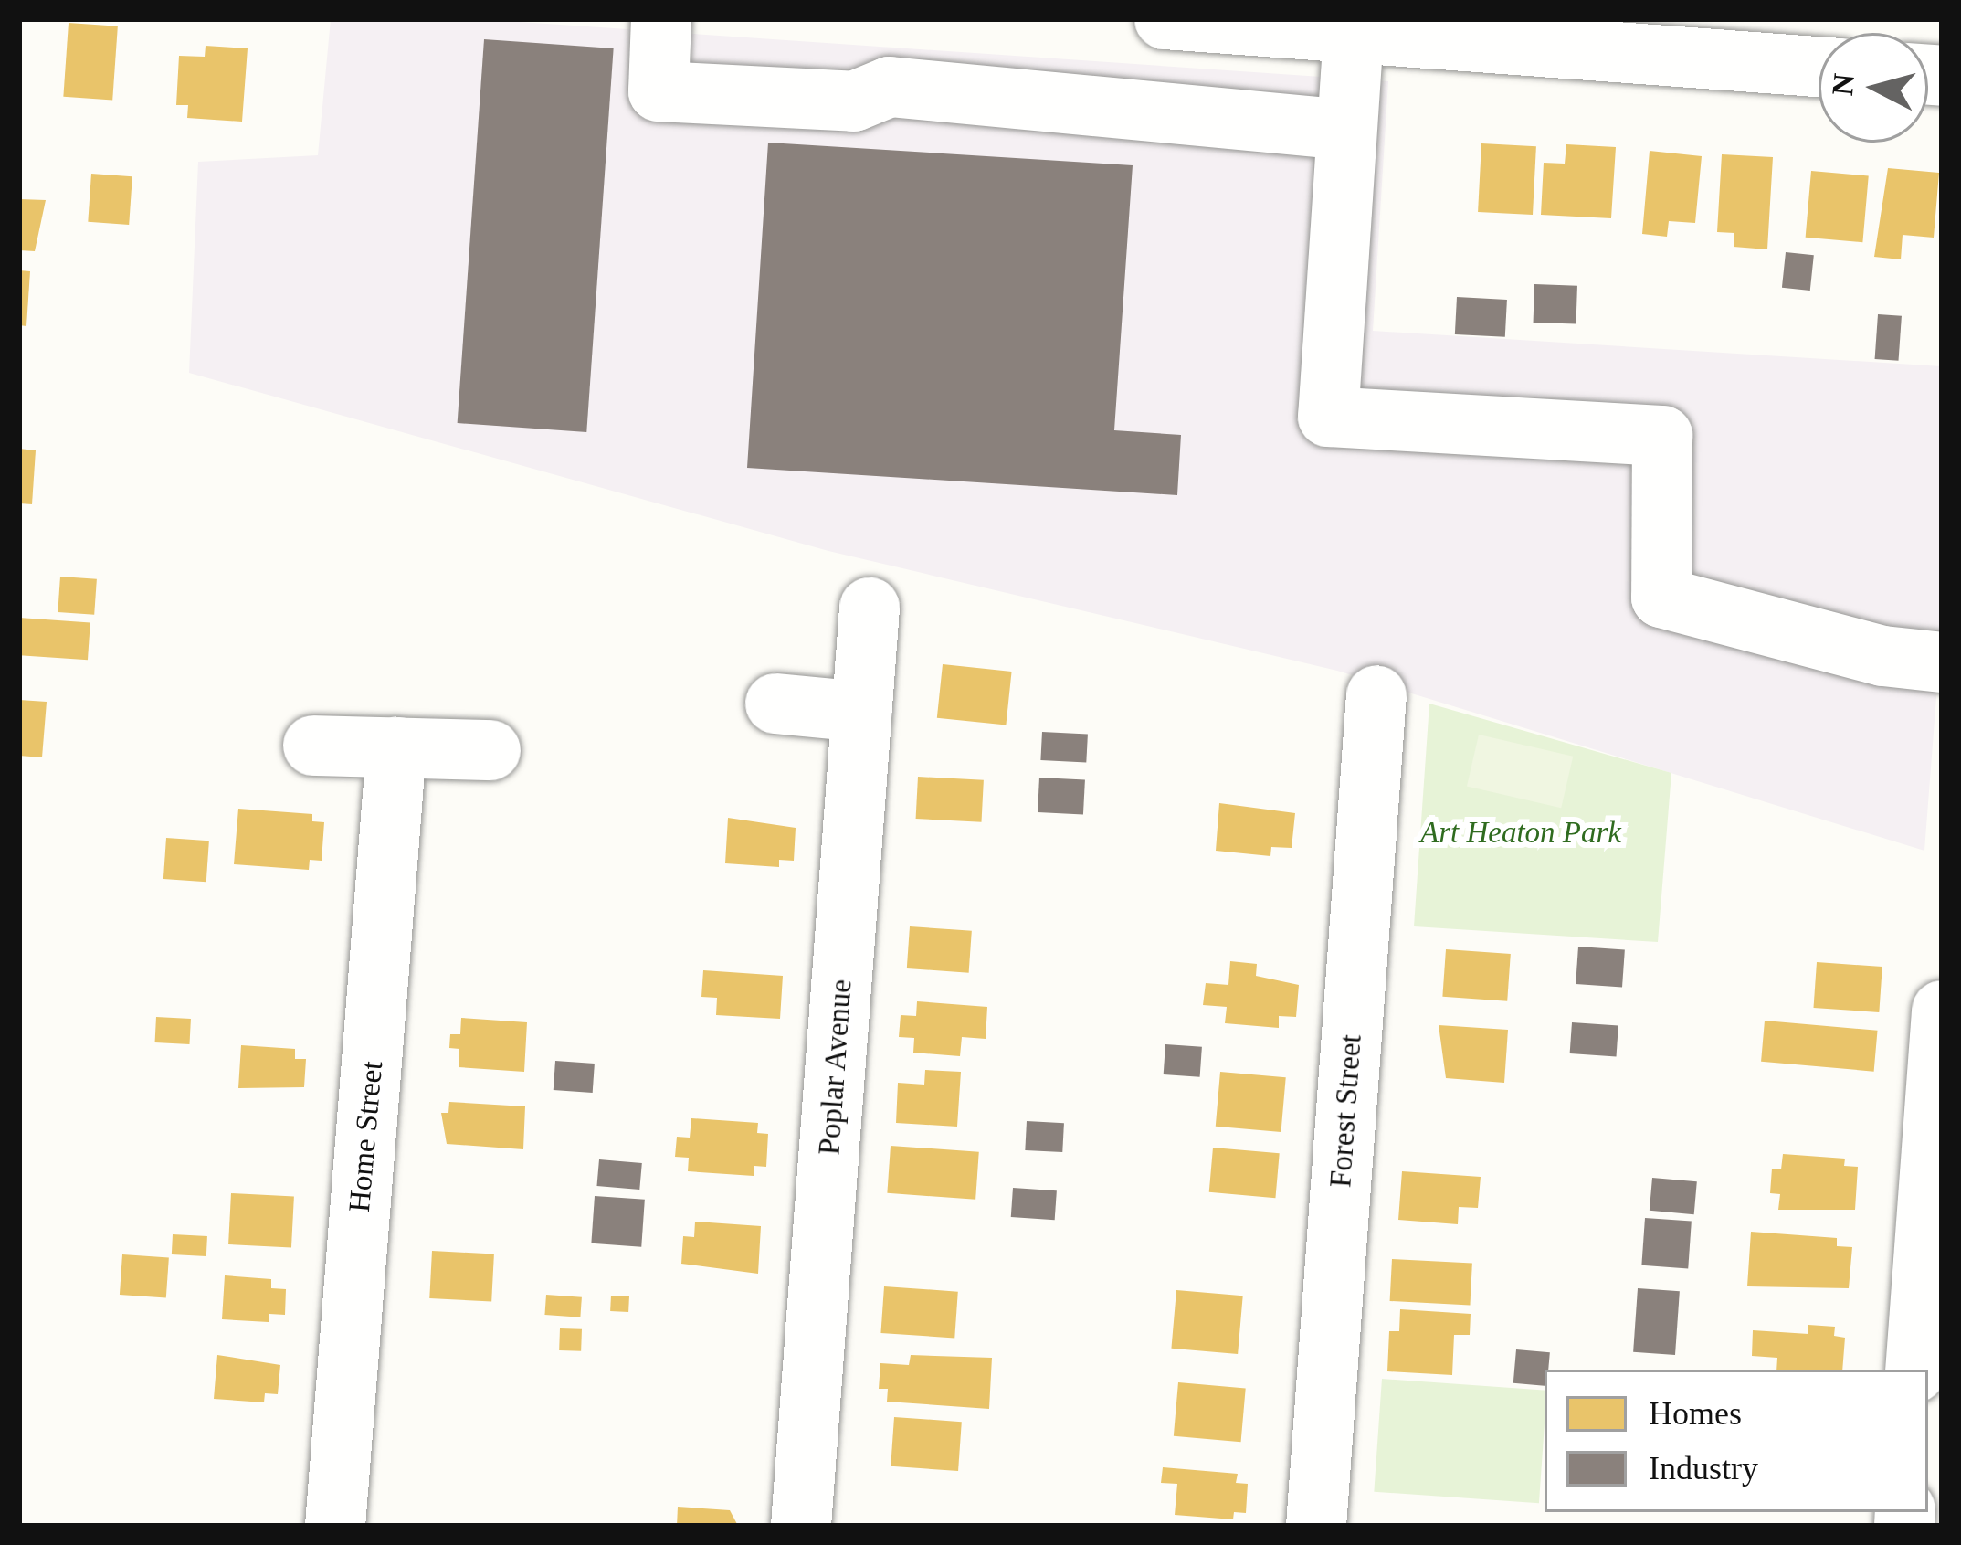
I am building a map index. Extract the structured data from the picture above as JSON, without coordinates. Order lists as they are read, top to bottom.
{
  "streets": {
    "street": ["Poplar Avenue", "Forest Street", "Home Street"]
  },
  "parks": ["Art Heaton Park"],
  "legend": ["Homes", "Industry"],
  "north": "left"
}
